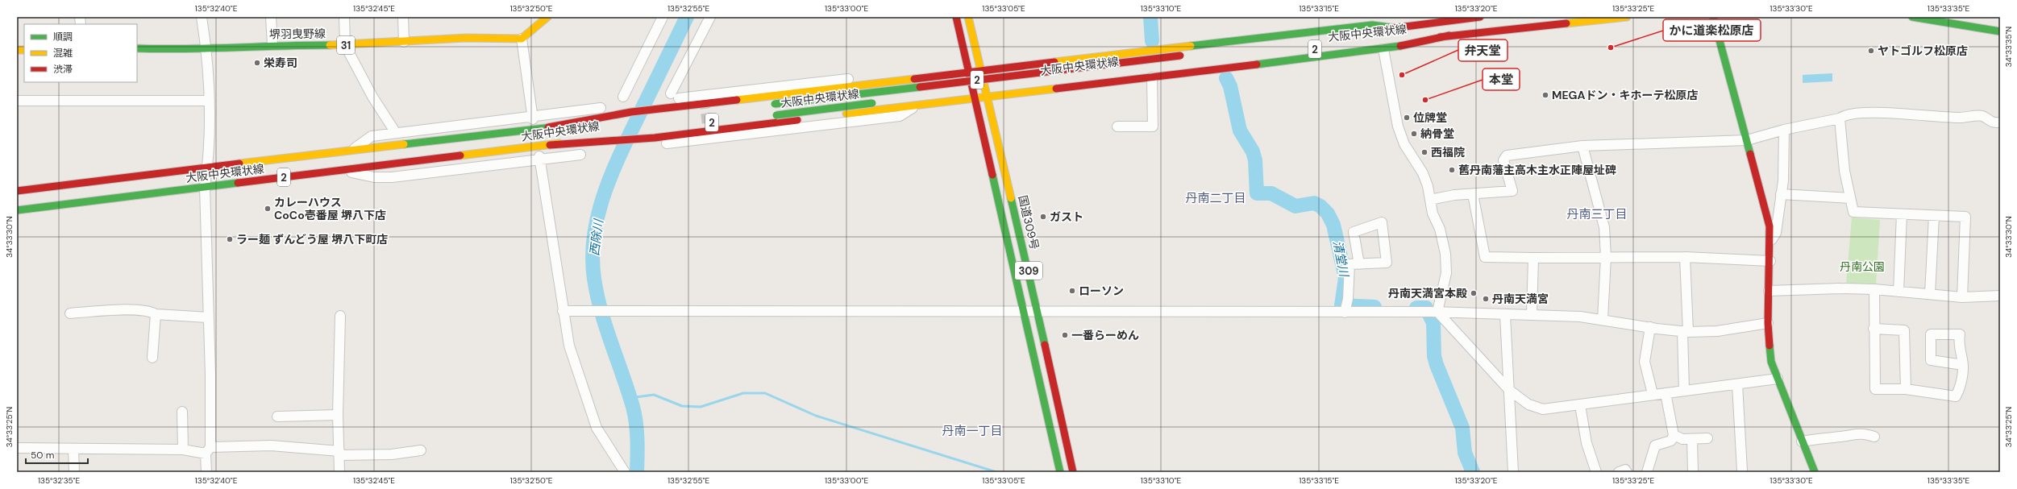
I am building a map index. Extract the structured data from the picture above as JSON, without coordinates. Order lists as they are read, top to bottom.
{
  "streets": {
    "main road": [
      "大阪中央環状線",
      "堺羽曳野線",
      "31",
      "2",
      "国道309号",
      "309"
    ]
  },
  "districts": ["丹南二丁目", "丹南三丁目", "丹南一丁目"],
  "water": ["西除川", "清堂川"],
  "parks": ["丹南公園"],
  "places": [
    "かに道楽松原店",
    "ヤトゴルフ松原店",
    "栄寿司",
    "弁天堂",
    "MEGAドン・キホーテ松原店",
    "本堂",
    "位牌堂",
    "納骨堂",
    "西福院",
    "舊丹南藩主高木主水正陣屋址碑",
    "カレーハウス CoCo壱番屋 堺八下店",
    "ガスト",
    "ラー麺 ずんどう屋 堺八下町店",
    "ローソン",
    "丹南天満宮本殿",
    "丹南天満宮",
    "一番らーめん"
  ],
  "legend": ["順調", "混雑", "渋滞"],
  "scale_bar": "50 m",
  "coordinates": [
    "135°32'40\"E",
    "135°32'45\"E",
    "135°32'50\"E",
    "135°32'55\"E",
    "135°33'00\"E",
    "135°33'05\"E",
    "135°33'10\"E",
    "135°33'15\"E",
    "135°33'20\"E",
    "135°33'25\"E",
    "135°33'30\"E",
    "135°33'35\"E",
    "34°33'35\"N",
    "34°33'30\"N",
    "34°33'25\"N",
    "135°32'35\"E"
  ]
}
